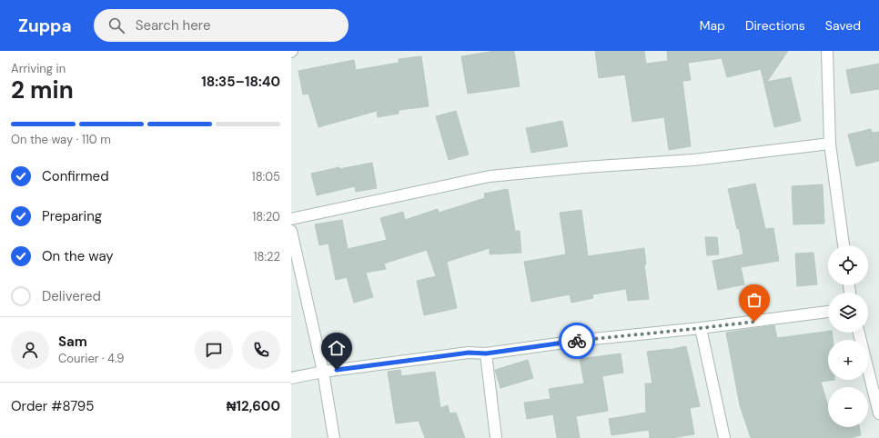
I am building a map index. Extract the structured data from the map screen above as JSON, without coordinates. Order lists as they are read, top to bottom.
{
  "page": {
    "header": "Zuppa",
    "search": "Search here",
    "nav": ["Map", "Directions", "Saved"],
    "heading": ["2 min", "Arriving in", "18:35–18:40"],
    "panel": [
      "Sam",
      "Courier · 4.9",
      "Order #8795",
      "₦12,600"
    ],
    "bar": "On the way · 110 m",
    "list": [
      ["Confirmed", "18:05"],
      ["Preparing", "18:20"],
      ["On the way", "18:22"],
      "Delivered"
    ],
    "map_buttons": ["+", "−"]
  }
}
